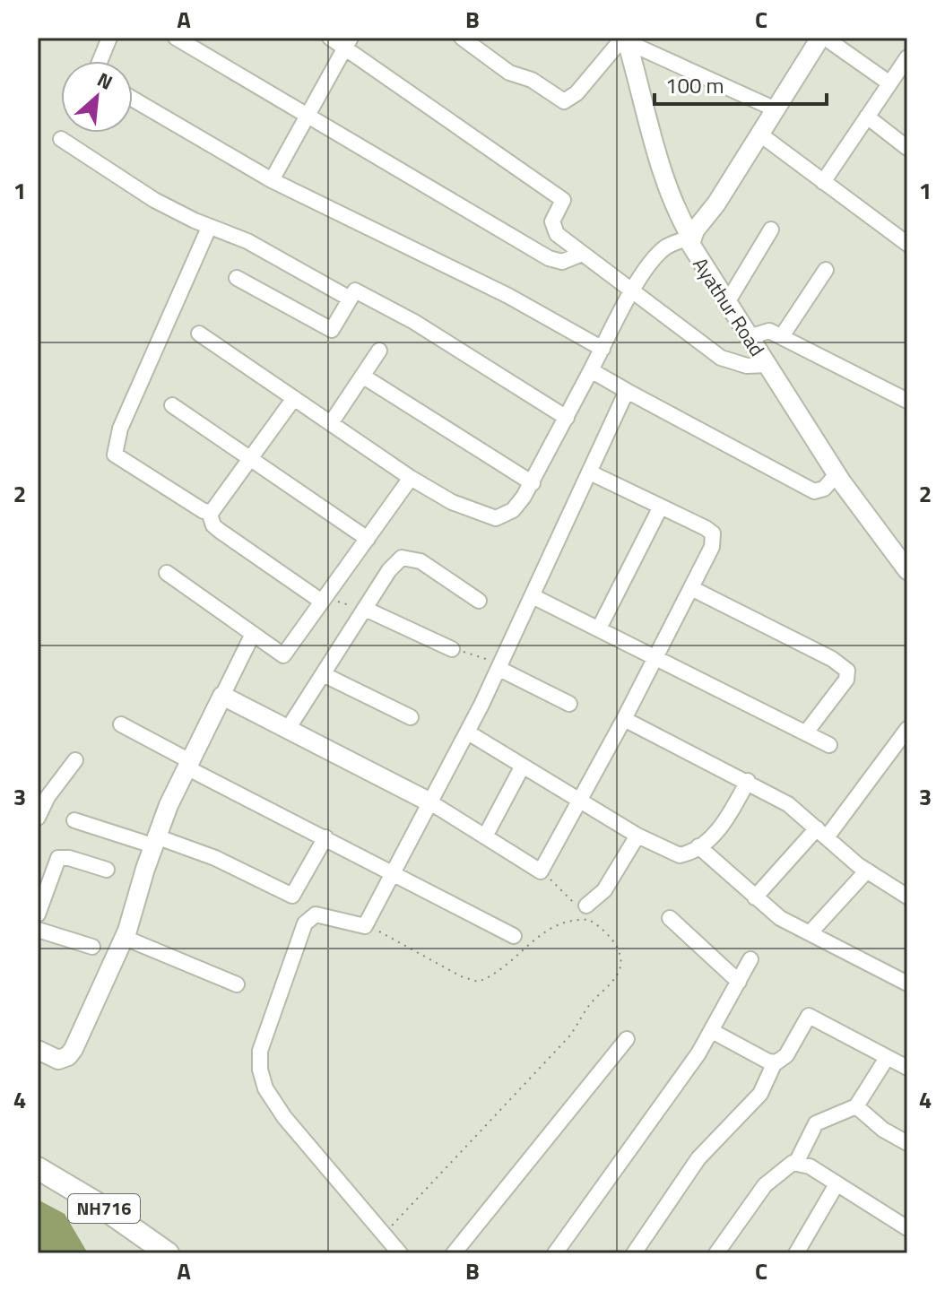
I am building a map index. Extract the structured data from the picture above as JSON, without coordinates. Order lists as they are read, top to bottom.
{
  "streets": {
    "main road": ["NH716"],
    "street": ["Ayathur Road"]
  },
  "scale_bar": "100 m",
  "north": "top right",
  "grid": {
    "columns": ["A", "B", "C"],
    "rows": [
      "1",
      "2",
      "3",
      "4"
    ]
  }
}
